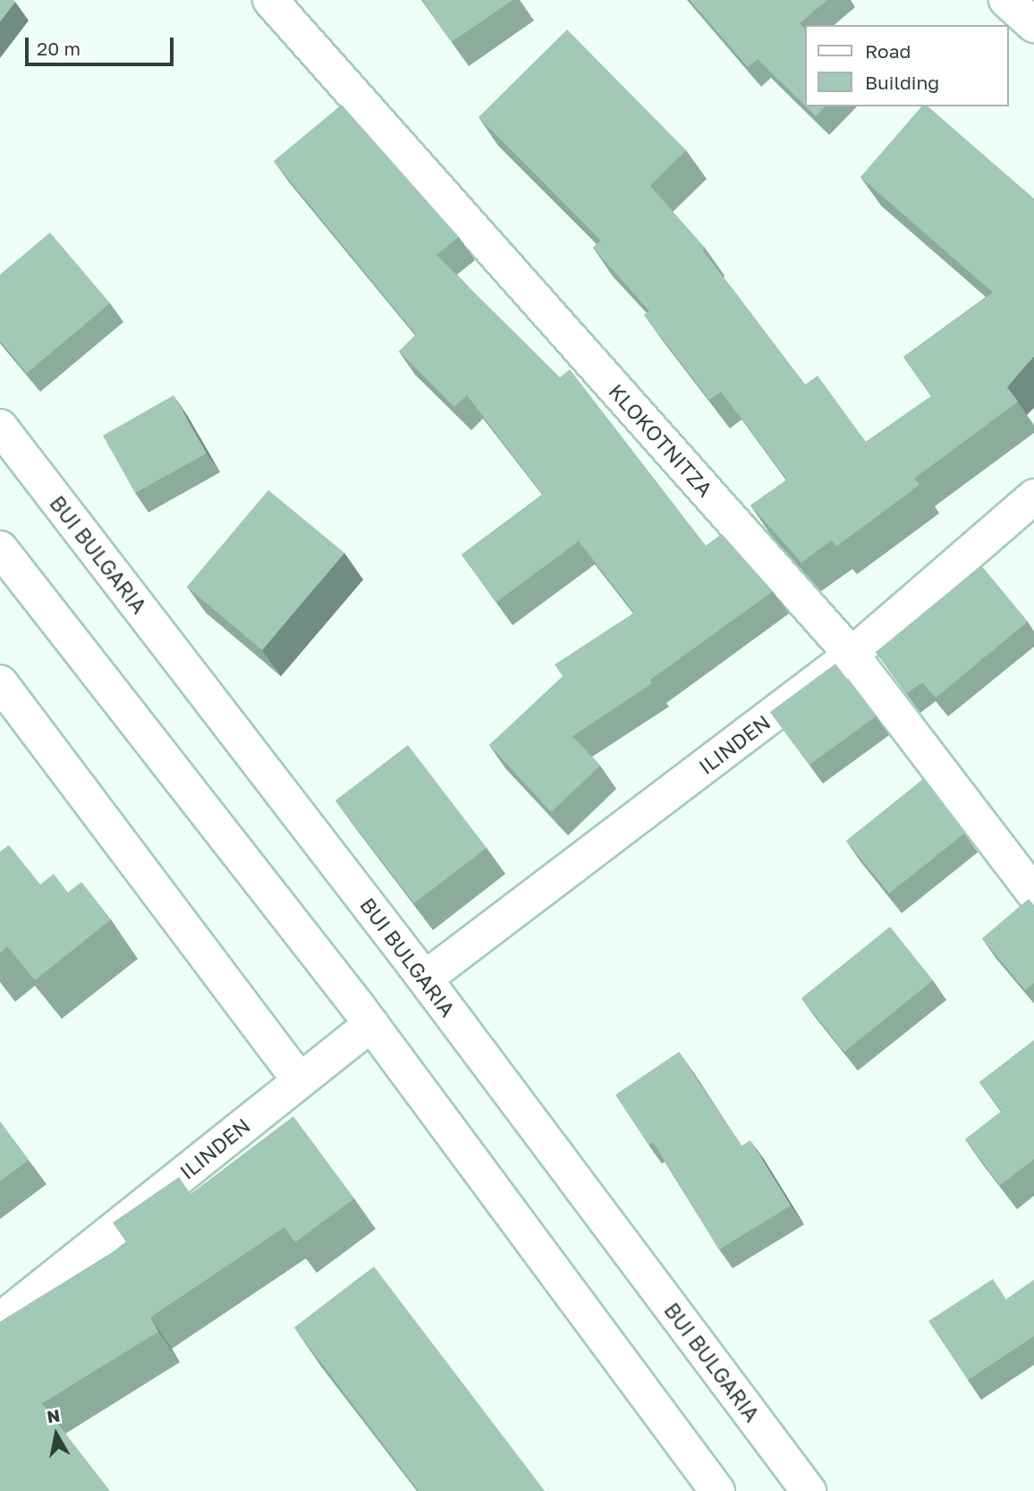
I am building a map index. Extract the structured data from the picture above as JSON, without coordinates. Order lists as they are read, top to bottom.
{
  "streets": {
    "street": ["KLOKOTNITZA", "BUI BULGARIA", "ILINDEN"]
  },
  "crossings": [
    ["KLOKOTNITZA", "ILINDEN"],
    ["BUI BULGARIA", "ILINDEN"]
  ],
  "legend": ["Road", "Building"],
  "scale_bar": "20 m",
  "north": "top"
}
